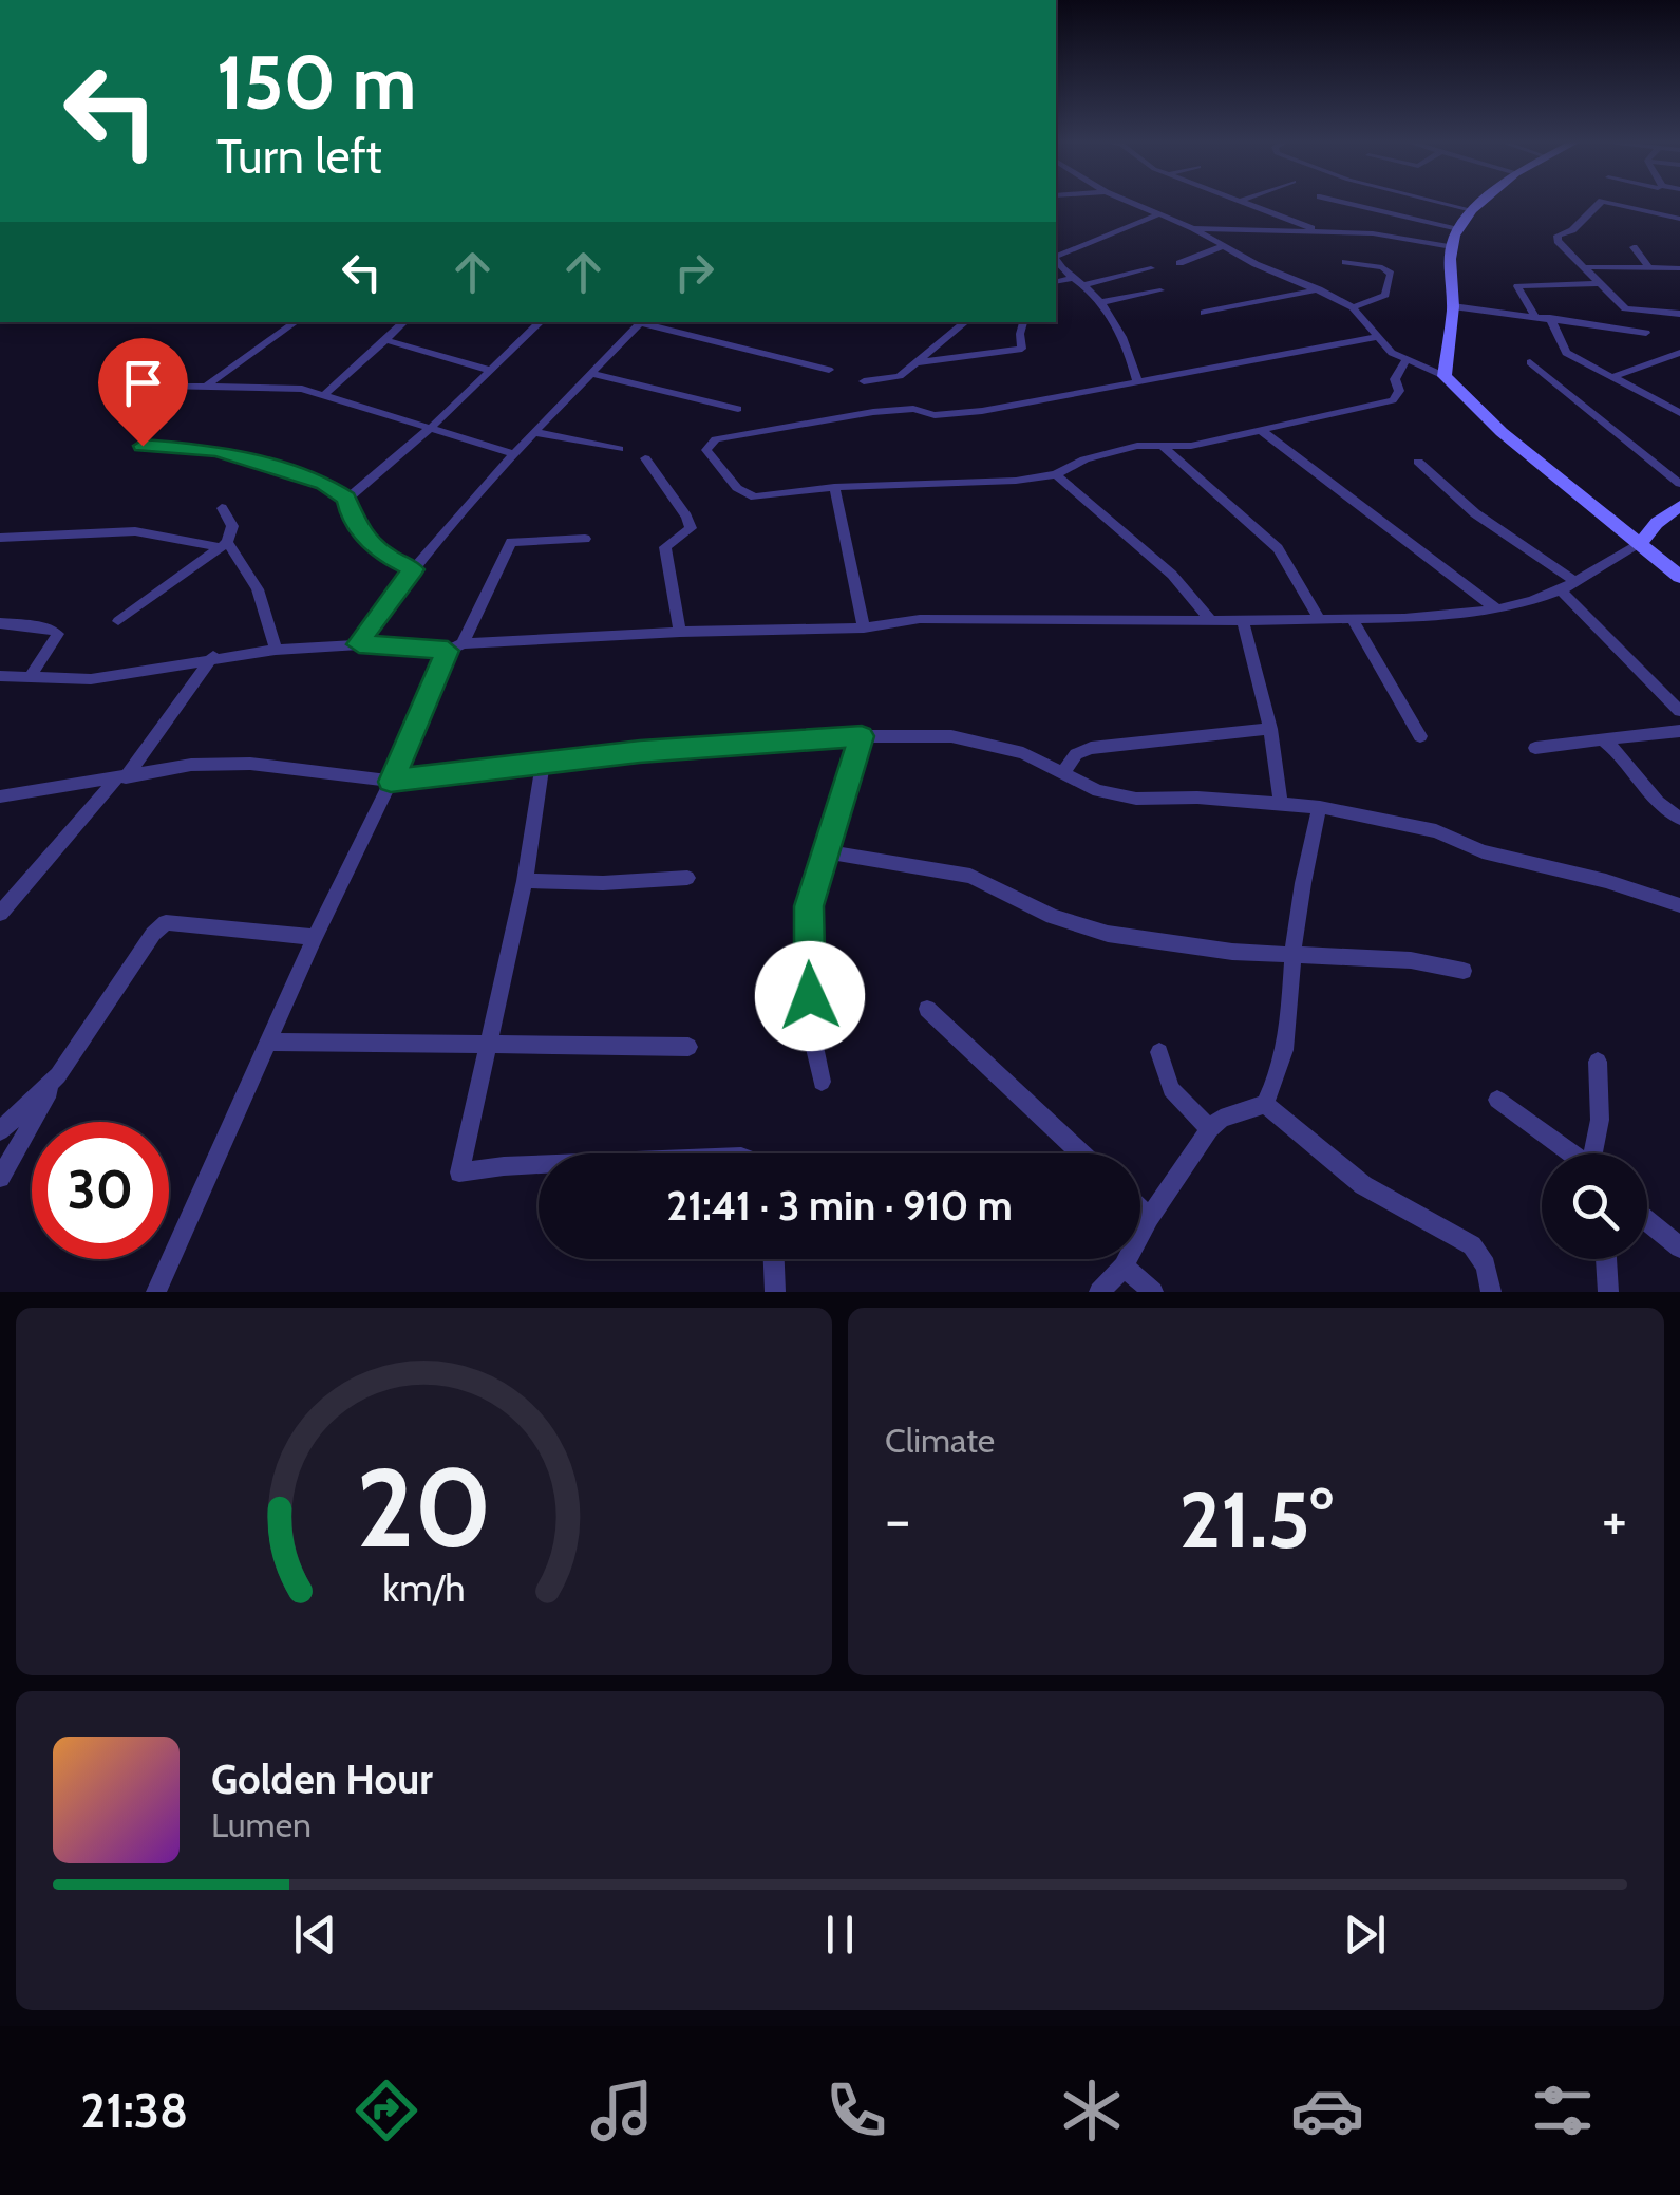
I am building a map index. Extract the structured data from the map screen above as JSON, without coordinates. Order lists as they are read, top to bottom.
{
  "page": {
    "turn": ["150 m", "Turn left"],
    "limit": "30",
    "trip": "21:41 · 3 min · 910 m",
    "tile": "Climate",
    "heat": ["−", "21.5°", "+"],
    "song": ["Golden Hour", "Lumen"],
    "tabs": "21:38",
    "gauge": ["20", "km/h"]
  }
}
